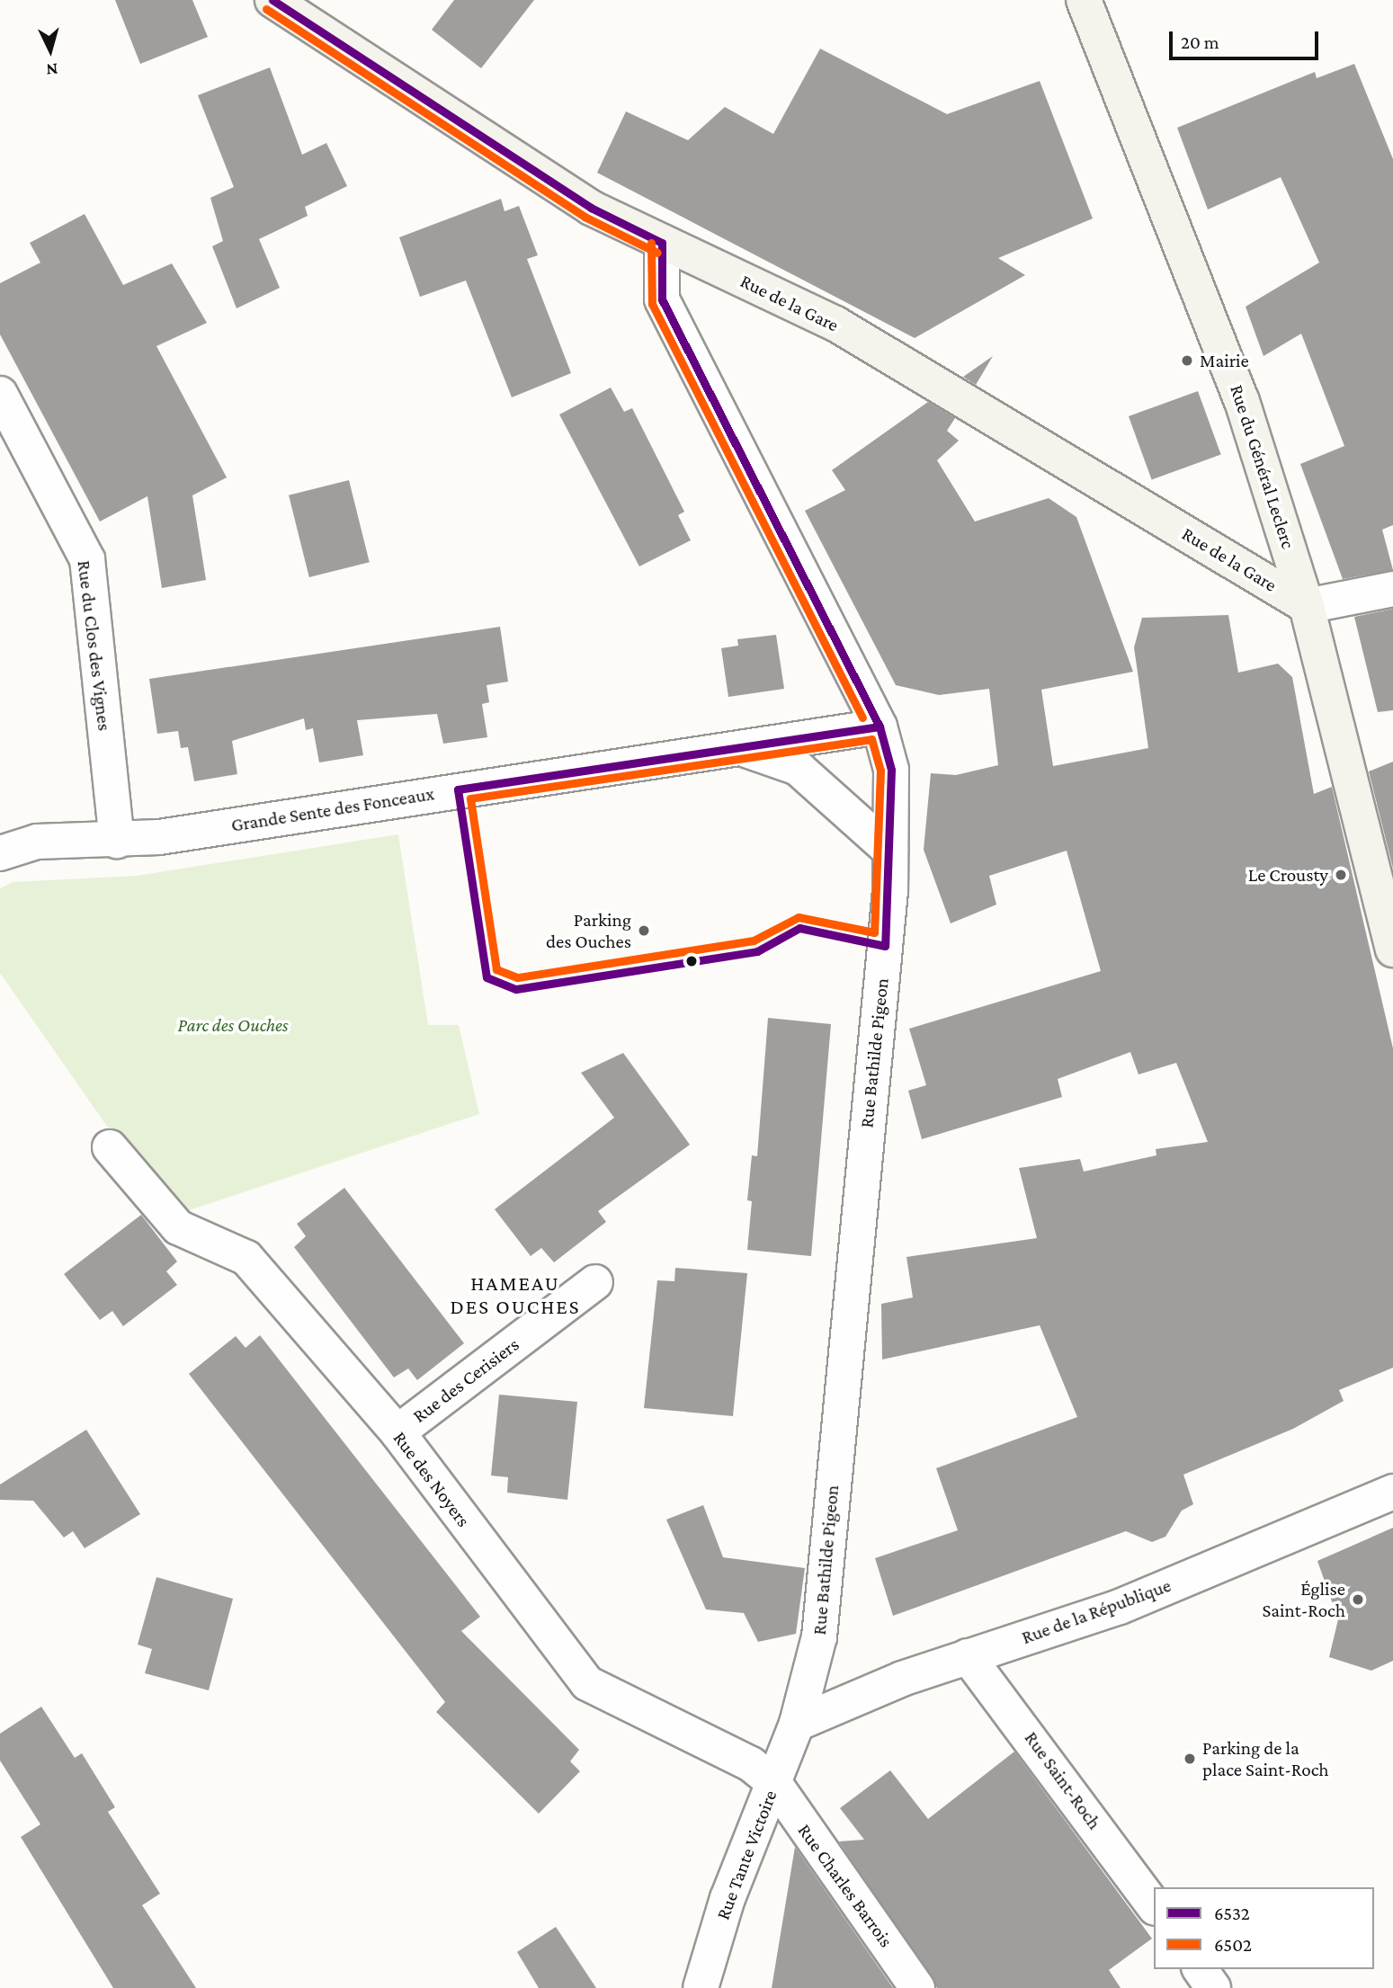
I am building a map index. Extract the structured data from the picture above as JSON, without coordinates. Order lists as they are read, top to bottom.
{
  "streets": {
    "street": [
      "Rue de la Gare",
      "Rue du Général Leclerc",
      "Rue du Clos des Vignes",
      "Grande Sente des Fonceaux",
      "Rue Bathilde Pigeon",
      "Rue des Cerisiers",
      "Rue des Noyers",
      "Rue de la République",
      "Rue Saint-Roch",
      "Rue Tante Victoire",
      "Rue Charles Barrois"
    ]
  },
  "crossings": [
    ["Rue de la Gare", "Rue du Général Leclerc"],
    ["Rue de la Gare", "Rue Bathilde Pigeon"],
    ["Rue du Clos des Vignes", "Grande Sente des Fonceaux"],
    ["Grande Sente des Fonceaux", "Rue Bathilde Pigeon"],
    ["Rue Bathilde Pigeon", "Rue de la République"],
    ["Rue Bathilde Pigeon", "Rue Tante Victoire"],
    ["Rue des Cerisiers", "Rue des Noyers"],
    ["Rue des Noyers", "Rue Tante Victoire"],
    ["Rue des Noyers", "Rue Charles Barrois"],
    ["Rue de la République", "Rue Saint-Roch"],
    ["Rue de la République", "Rue Tante Victoire"],
    ["Rue Tante Victoire", "Rue Charles Barrois"]
  ],
  "districts": ["HAMEAU DES OUCHES"],
  "parks": ["Parc des Ouches"],
  "places": [
    "Mairie",
    "Le Crousty",
    "Parking des Ouches",
    "Église Saint-Roch",
    "Parking de la place Saint-Roch"
  ],
  "lines": ["transit line 6532", "transit line 6502"],
  "legend": ["6532", "6502"],
  "scale_bar": "20 m",
  "north": "bottom"
}
